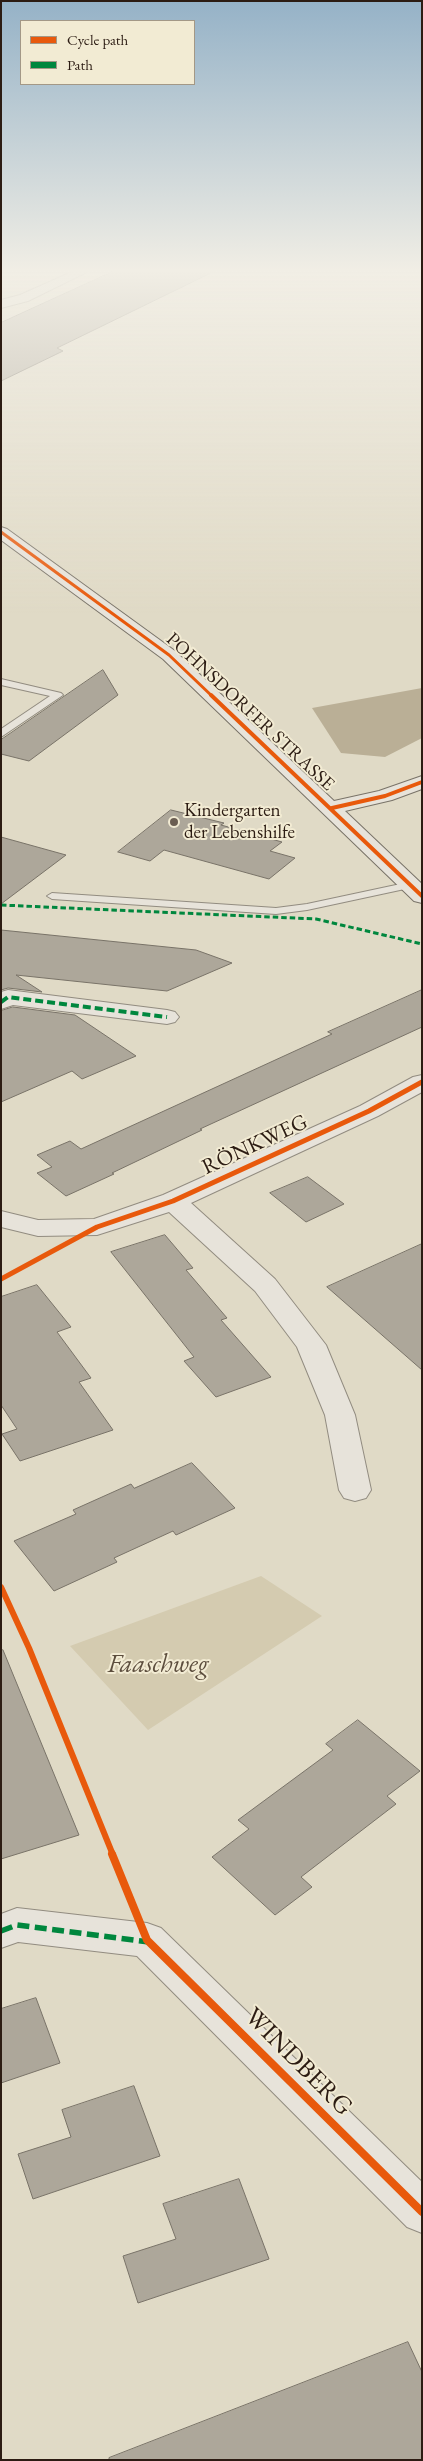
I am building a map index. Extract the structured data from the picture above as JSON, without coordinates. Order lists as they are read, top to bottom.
{
  "streets": {
    "street": ["POHNSDORFER STRASSE", "RÖNKWEG", "WINDBERG"]
  },
  "parks": ["Faaschweg"],
  "places": ["Kindergarten der Lebenshilfe"],
  "legend": ["Cycle path", "Path"]
}
